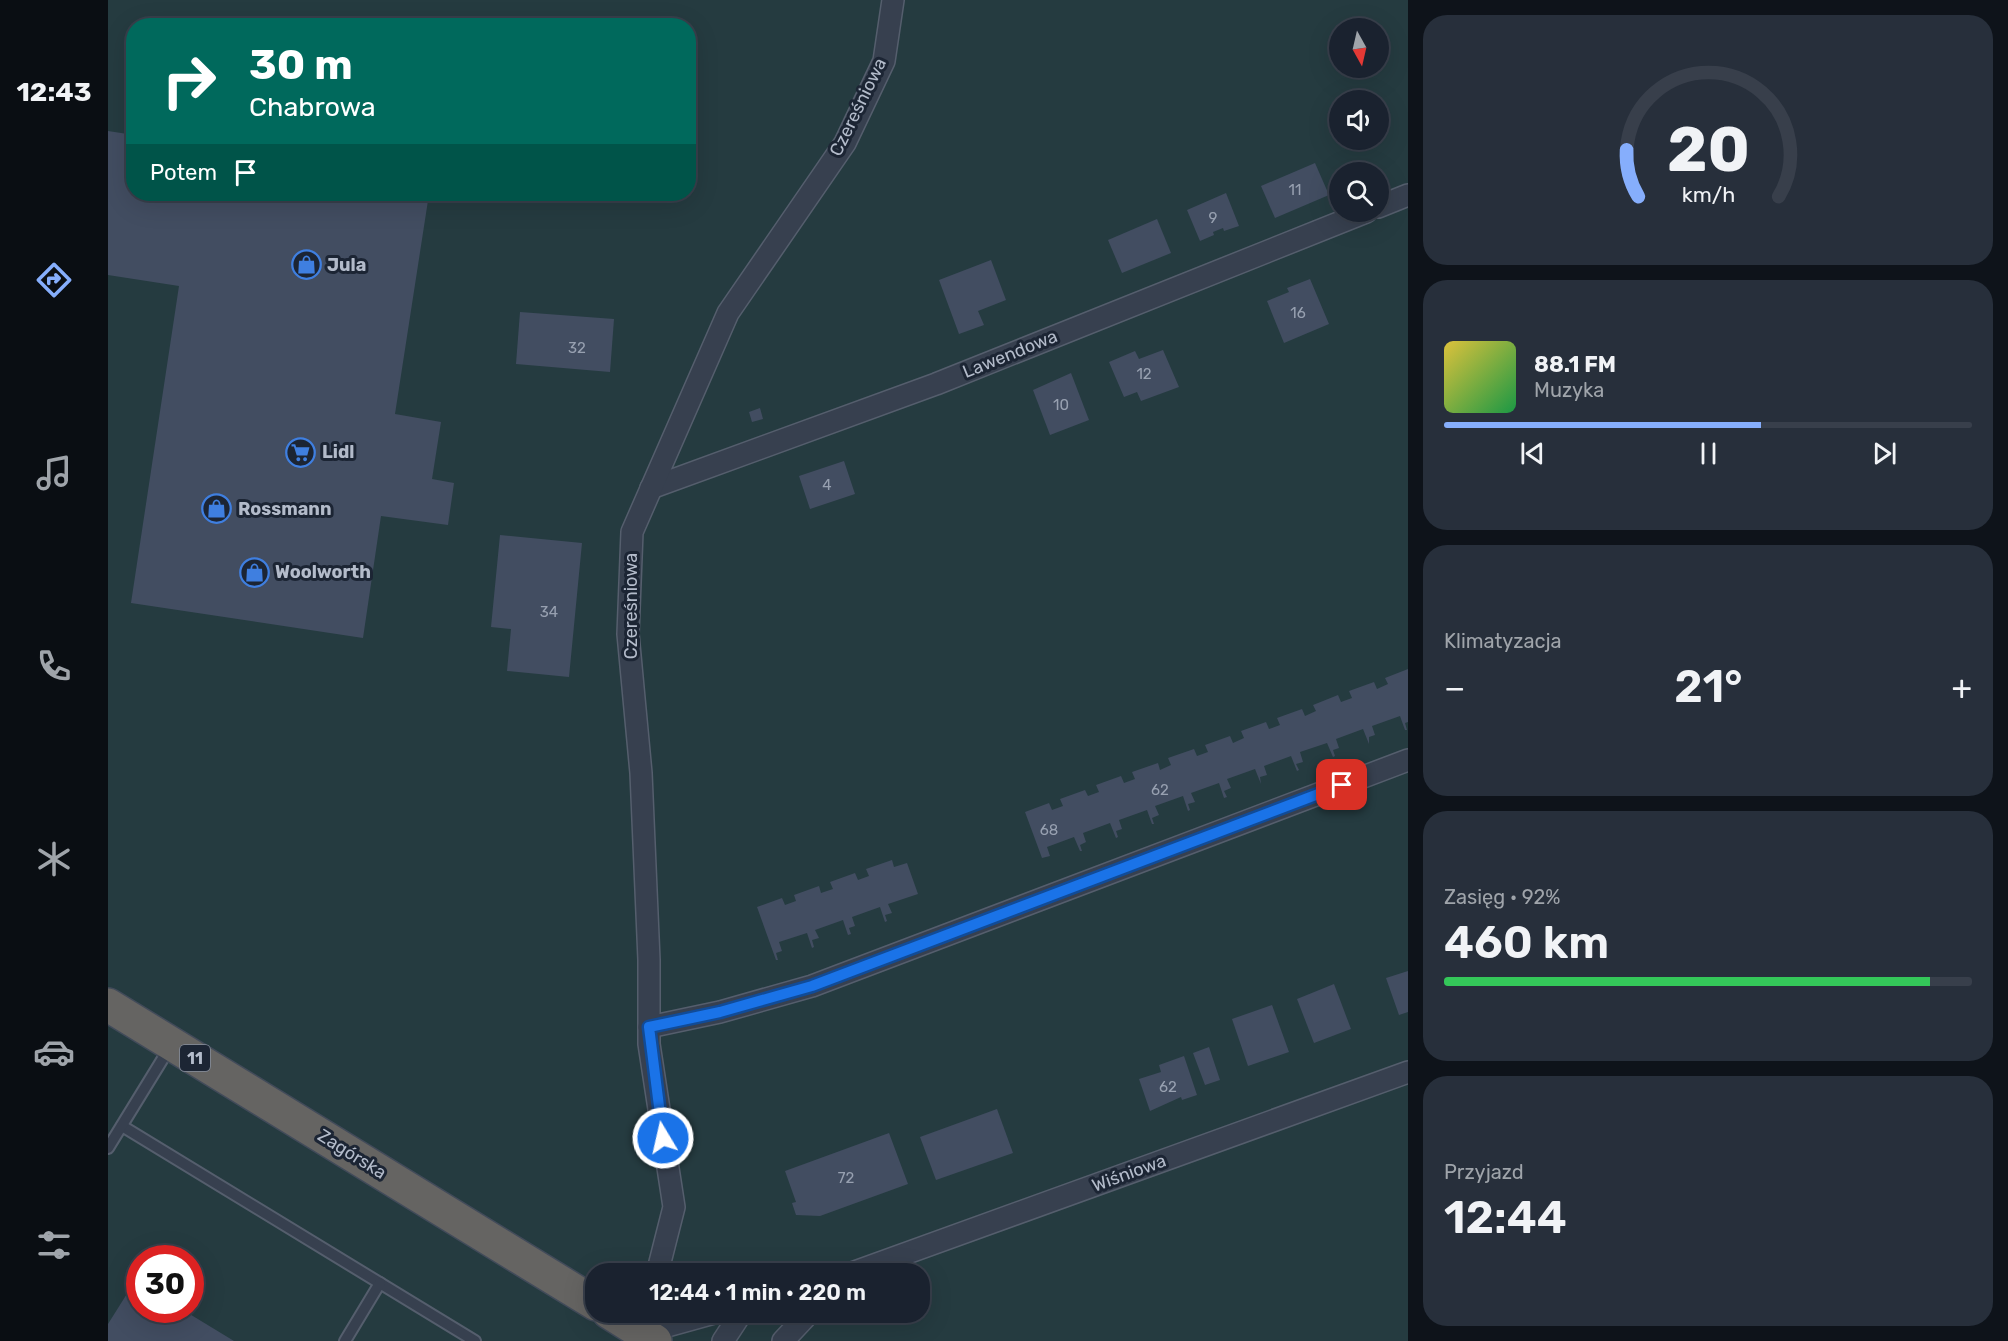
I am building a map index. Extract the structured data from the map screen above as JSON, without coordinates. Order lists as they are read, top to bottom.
{
  "streets": {
    "highway": ["11", "Zagórska"],
    "street": ["Czereśniowa", "Lawendowa", "Wiśniowa"]
  },
  "crossings": [
    ["Czereśniowa", "Lawendowa"]
  ],
  "places": {
    "shop": ["Jula", "Rossmann", "Woolworth"],
    "supermarket": ["Lidl"]
  },
  "house_numbers": [
    "11",
    "9",
    "16",
    "32",
    "12",
    "10",
    "4",
    "34",
    "62",
    "68",
    "62",
    "72"
  ],
  "north": "bottom",
  "page": {
    "tabs": "12:43",
    "turn": ["30 m", "Chabrowa"],
    "then": "Potem",
    "song": ["88.1 FM", "Muzyka"],
    "tile": [
      "Klimatyzacja",
      ["Zasięg · 92%", "460 km"],
      ["Przyjazd", "12:44"]
    ],
    "heat": ["−", "21°", "+"],
    "limit": "30",
    "trip": "12:44 · 1 min · 220 m",
    "gauge": ["20", "km/h"]
  }
}
